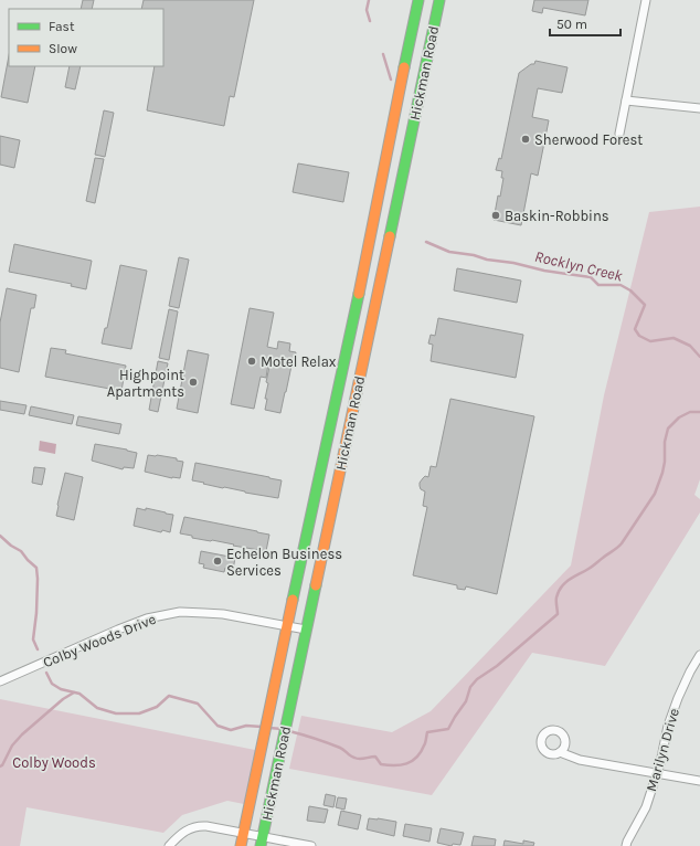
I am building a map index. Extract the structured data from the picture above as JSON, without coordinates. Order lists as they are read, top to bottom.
{
  "streets": {
    "main road": ["Hickman Road"],
    "street": ["Colby Woods Drive", "Marilyn Drive"]
  },
  "crossings": [
    ["Hickman Road", "Colby Woods Drive"]
  ],
  "water": ["Rocklyn Creek"],
  "parks": ["Colby Woods"],
  "places": [
    "Sherwood Forest",
    "Baskin-Robbins",
    "Motel Relax",
    "Highpoint Apartments",
    "Echelon Business Services"
  ],
  "legend": ["Fast", "Slow"],
  "scale_bar": "50 m"
}
